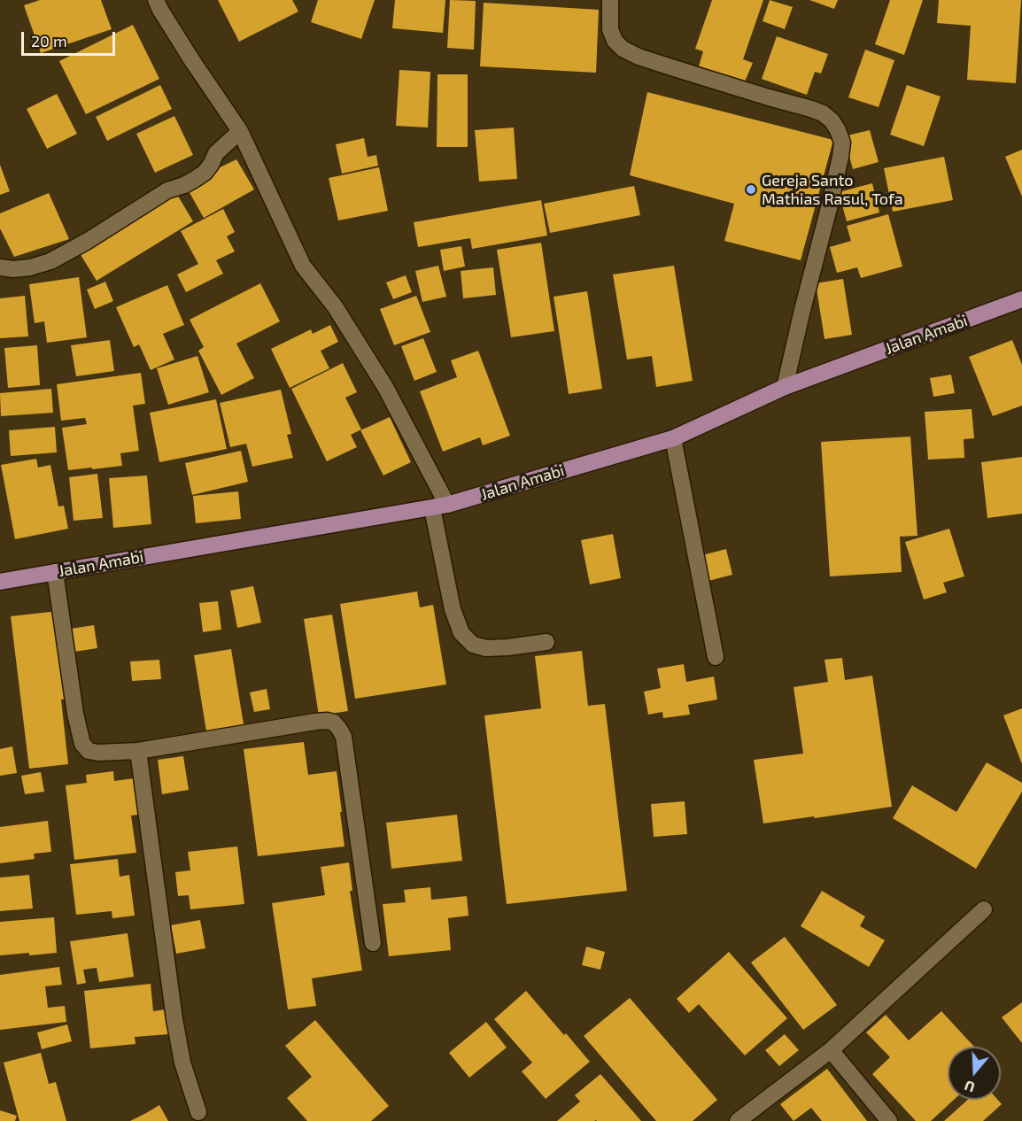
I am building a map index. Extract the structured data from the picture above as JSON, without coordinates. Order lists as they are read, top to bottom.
{
  "streets": {
    "main road": ["Jalan Amabi"]
  },
  "places": ["Gereja Santo Mathias Rasul, Tofa"],
  "scale_bar": "20 m",
  "north": "bottom"
}
